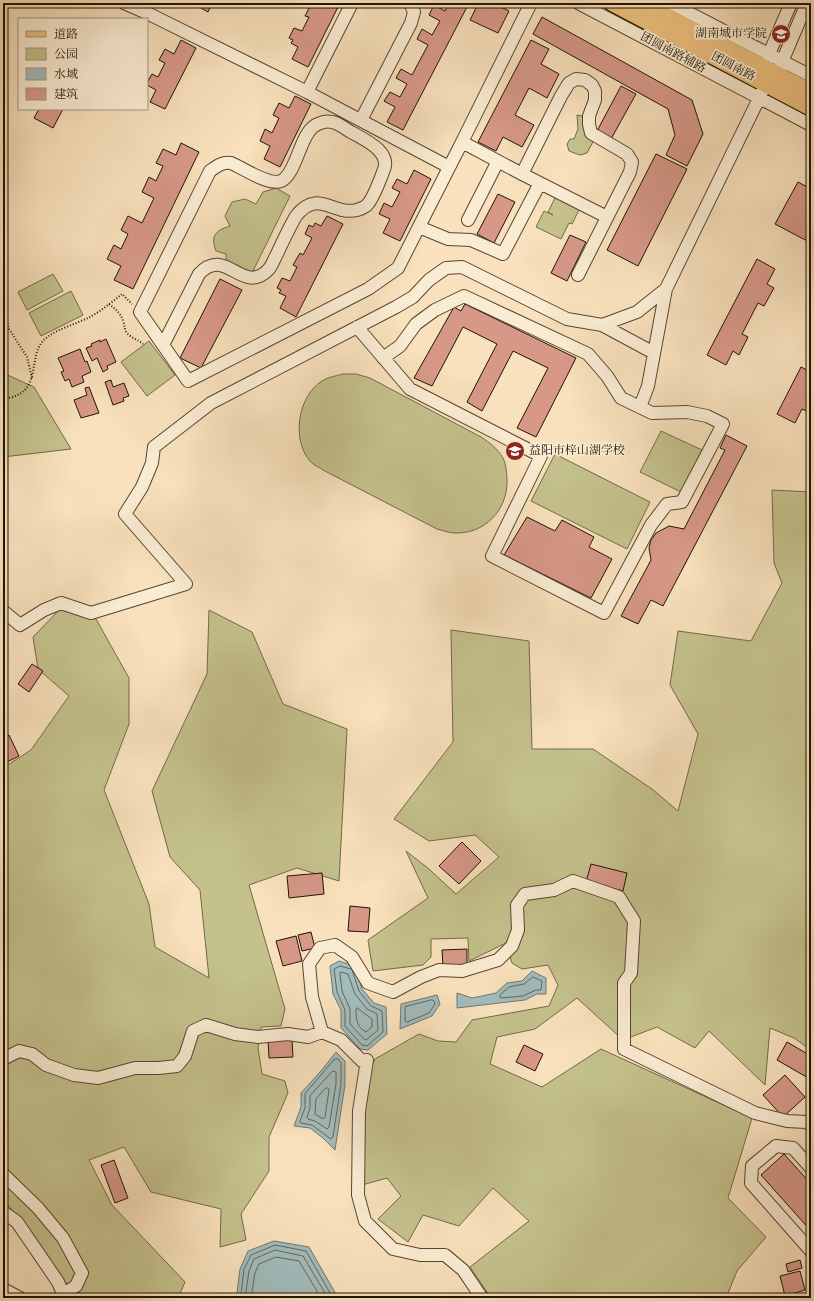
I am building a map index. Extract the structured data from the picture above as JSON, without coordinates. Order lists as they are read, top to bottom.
{
  "streets": {
    "main road": ["团圆南路"],
    "street": ["团圆南路辅路"]
  },
  "crossings": [
    ["团圆南路辅路", "团圆南路"]
  ],
  "places": {
    "school or university": ["湖南城市学院", "益阳市梓山湖学校"]
  },
  "legend": [
    "道路",
    "公园",
    "水域",
    "建筑"
  ]
}
